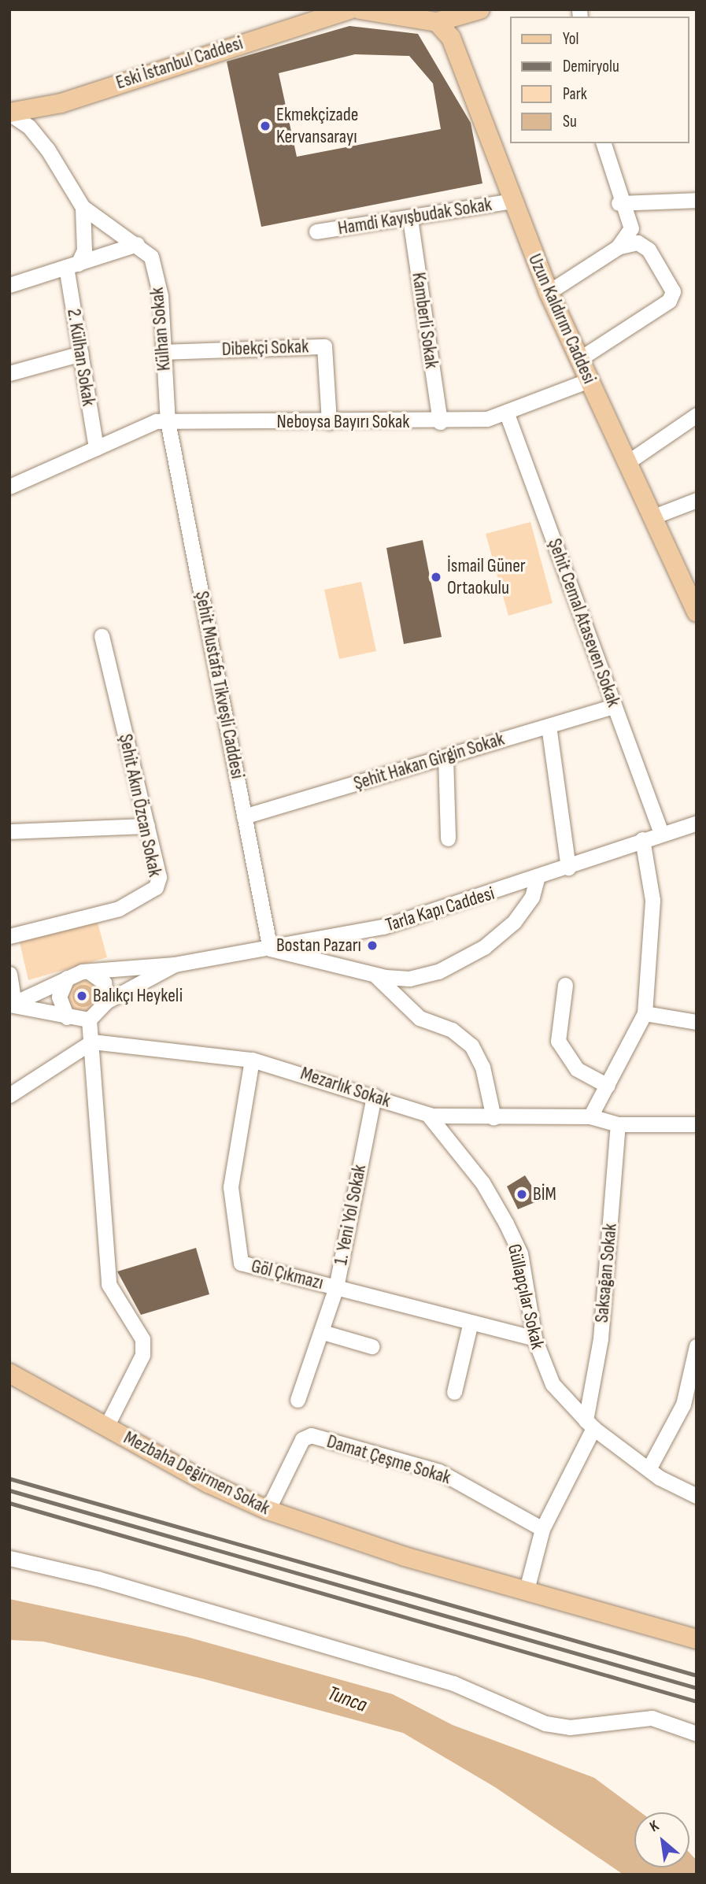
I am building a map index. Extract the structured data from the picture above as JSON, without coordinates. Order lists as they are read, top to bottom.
{
  "streets": {
    "main road": ["Eski İstanbul Caddesi", "Uzun Kaldırım Caddesi", "Mezbaha Değirmen Sokak"],
    "street": [
      "Hamdi Kayışbudak Sokak",
      "Kamberli Sokak",
      "Külhan Sokak",
      "Dibekçi Sokak",
      "2. Külhan Sokak",
      "Neboysa Bayırı Sokak",
      "Şehit Cemal Ataseven Sokak",
      "Şehit Mustafa Tikveşli Caddesi",
      "Şehit Hakan Girgin Sokak",
      "Şehit Akın Özcan Sokak",
      "Tarla Kapı Caddesi",
      "Mezarlık Sokak",
      "1. Yeni Yol Sokak",
      "Saksağan Sokak",
      "Göl Çıkmazı",
      "Güllapçılar Sokak",
      "Damat Çeşme Sokak"
    ]
  },
  "crossings": [
    ["Hamdi Kayışbudak Sokak", "Uzun Kaldırım Caddesi"],
    ["Hamdi Kayışbudak Sokak", "Kamberli Sokak"],
    ["Uzun Kaldırım Caddesi", "Neboysa Bayırı Sokak"],
    ["Kamberli Sokak", "Neboysa Bayırı Sokak"],
    ["Külhan Sokak", "Dibekçi Sokak"],
    ["Külhan Sokak", "Neboysa Bayırı Sokak"],
    ["Külhan Sokak", "Şehit Mustafa Tikveşli Caddesi"],
    ["Dibekçi Sokak", "Neboysa Bayırı Sokak"],
    ["2. Külhan Sokak", "Neboysa Bayırı Sokak"],
    ["Neboysa Bayırı Sokak", "Şehit Cemal Ataseven Sokak"],
    ["Neboysa Bayırı Sokak", "Şehit Mustafa Tikveşli Caddesi"],
    ["Şehit Cemal Ataseven Sokak", "Şehit Hakan Girgin Sokak"],
    ["Şehit Cemal Ataseven Sokak", "Tarla Kapı Caddesi"],
    ["Şehit Mustafa Tikveşli Caddesi", "Şehit Hakan Girgin Sokak"],
    ["Şehit Mustafa Tikveşli Caddesi", "Tarla Kapı Caddesi"],
    ["Tarla Kapı Caddesi", "Mezbaha Değirmen Sokak"],
    ["Mezarlık Sokak", "1. Yeni Yol Sokak"],
    ["Mezarlık Sokak", "Saksağan Sokak"],
    ["Mezarlık Sokak", "Göl Çıkmazı"],
    ["Mezarlık Sokak", "Güllapçılar Sokak"],
    ["Mezarlık Sokak", "Mezbaha Değirmen Sokak"],
    ["1. Yeni Yol Sokak", "Göl Çıkmazı"],
    ["Saksağan Sokak", "Güllapçılar Sokak"],
    ["Saksağan Sokak", "Damat Çeşme Sokak"],
    ["Saksağan Sokak", "Mezbaha Değirmen Sokak"],
    ["Göl Çıkmazı", "Güllapçılar Sokak"],
    ["Damat Çeşme Sokak", "Mezbaha Değirmen Sokak"]
  ],
  "water": ["Tunca"],
  "places": [
    "Ekmekçizade Kervansarayı",
    "İsmail Güner Ortaokulu",
    "Bostan Pazarı",
    "Balıkçı Heykeli",
    "BİM"
  ],
  "legend": [
    "Yol",
    "Demiryolu",
    "Park",
    "Su"
  ],
  "north": "top left"
}
